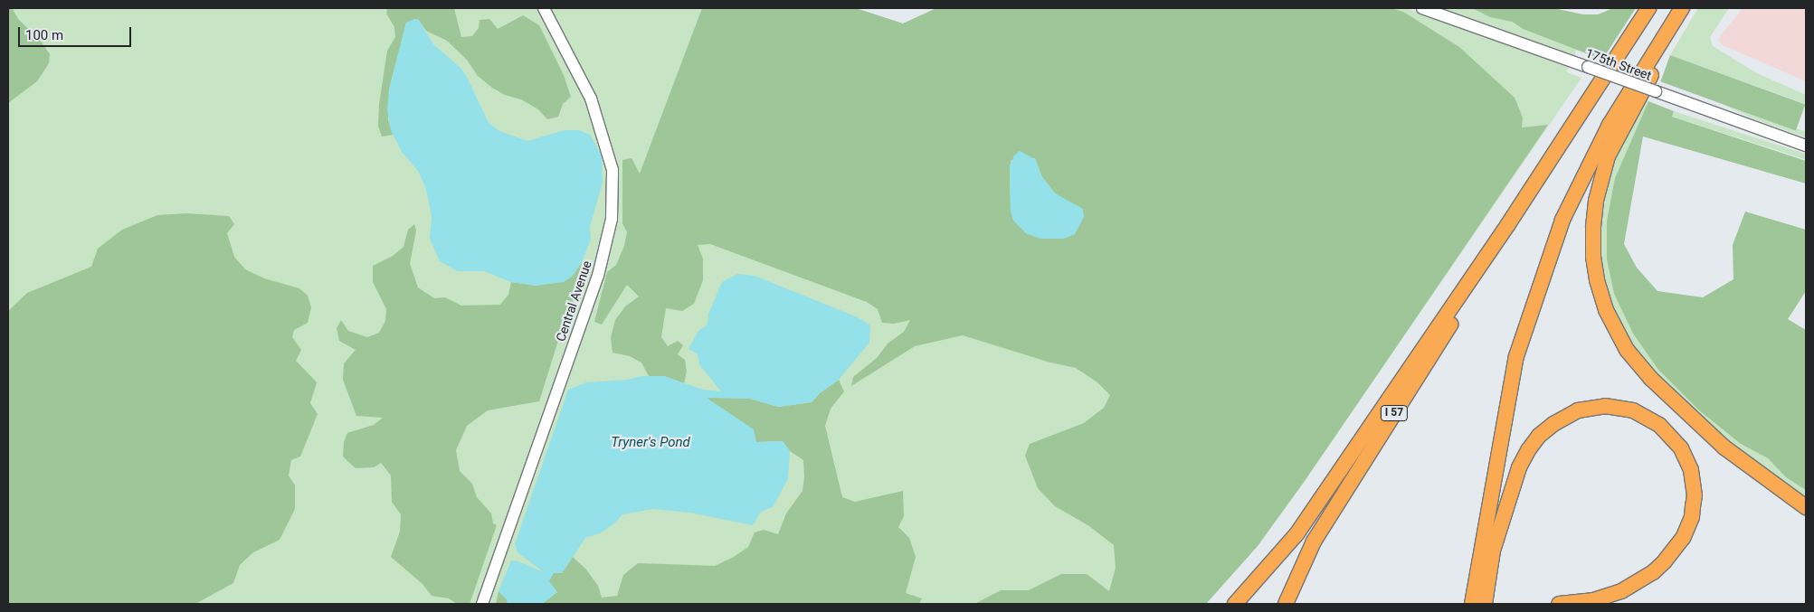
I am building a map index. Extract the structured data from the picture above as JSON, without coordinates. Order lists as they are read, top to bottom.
{
  "streets": {
    "highway": ["I 57"],
    "street": ["175th Street", "Central Avenue"]
  },
  "water": ["Tryner's Pond"],
  "scale_bar": "100 m"
}
